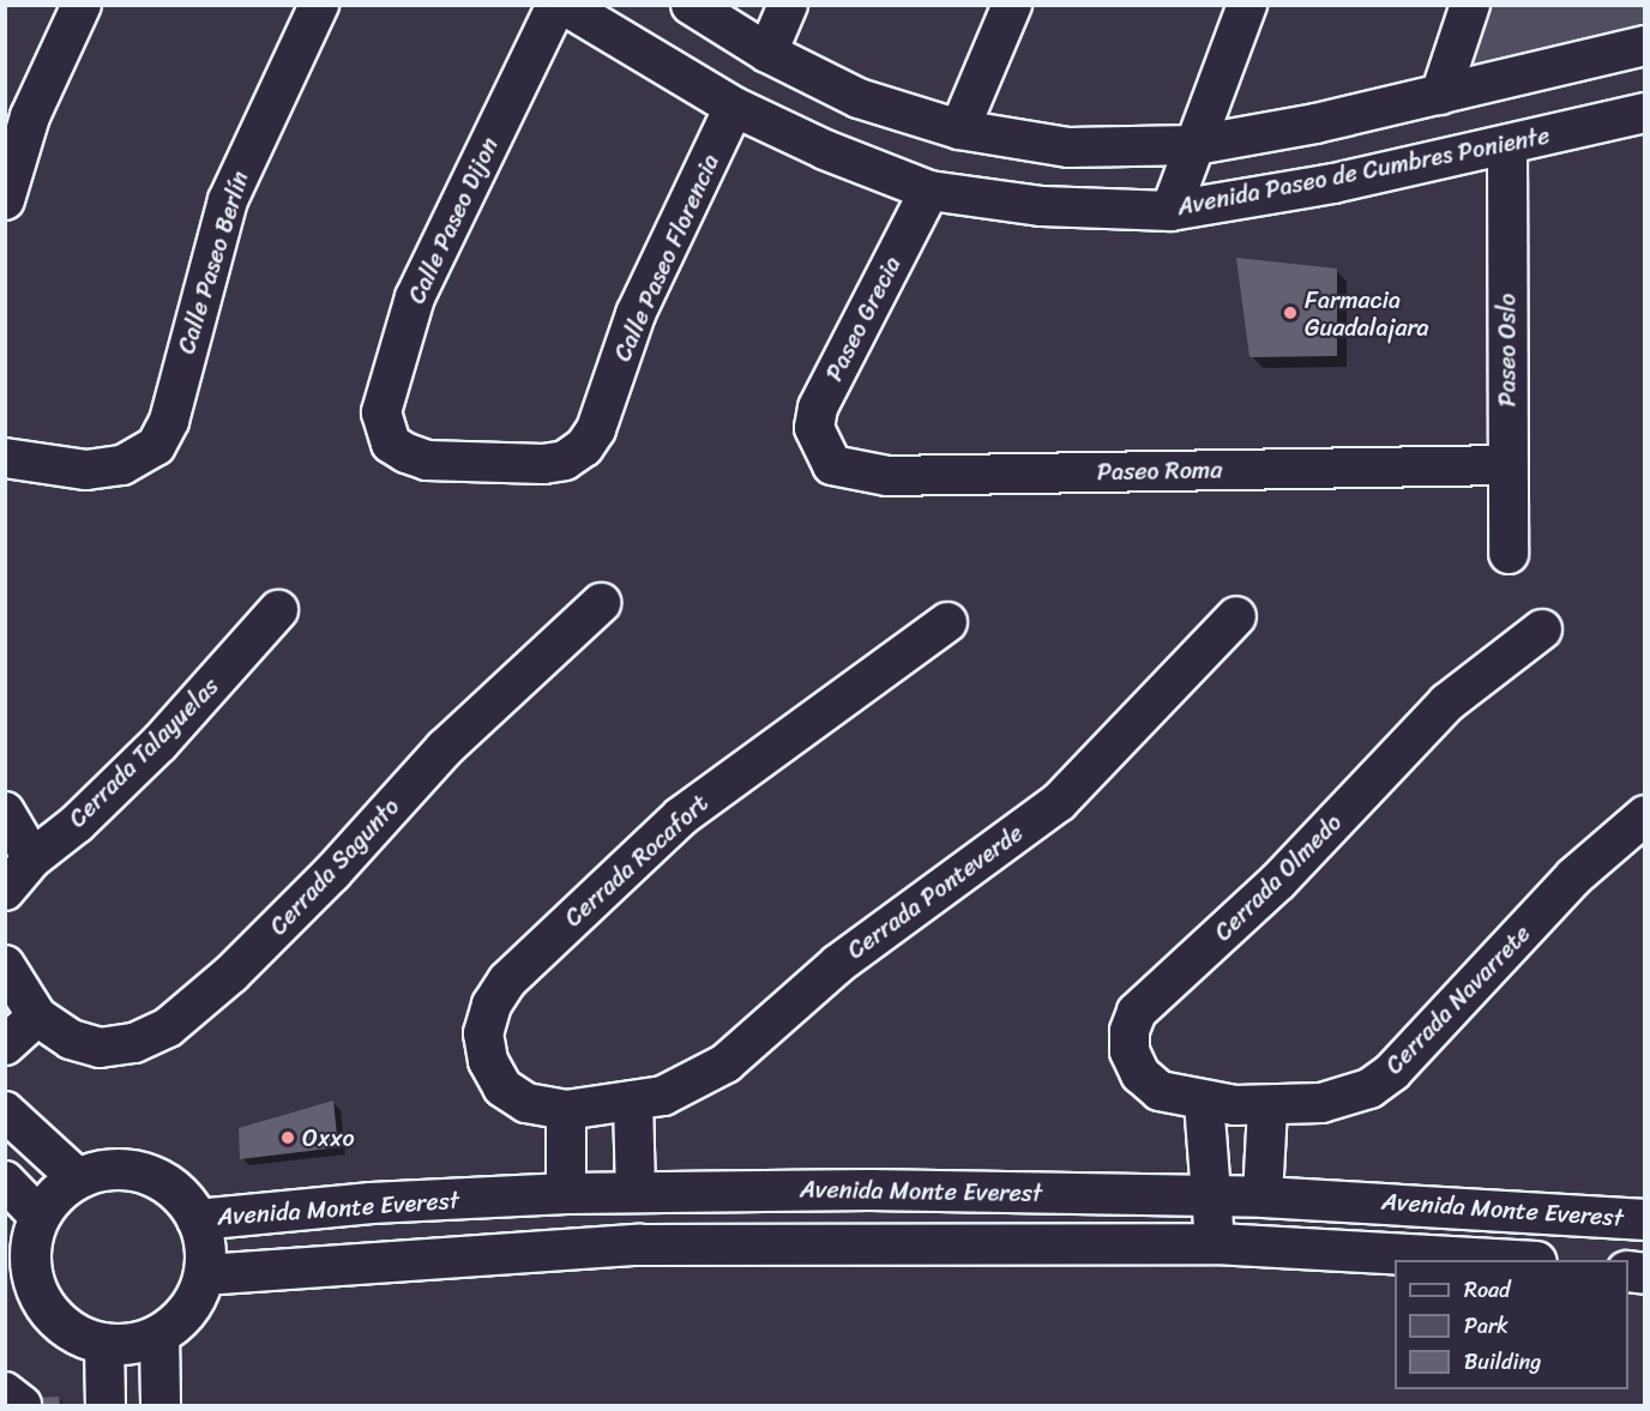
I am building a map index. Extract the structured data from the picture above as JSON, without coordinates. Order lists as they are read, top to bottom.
{
  "streets": {
    "main road": ["Avenida Monte Everest"],
    "street": [
      "Avenida Paseo de Cumbres Poniente",
      "Calle Paseo Dijon",
      "Calle Paseo Florencia",
      "Calle Paseo Berlín",
      "Paseo Grecia",
      "Paseo Oslo",
      "Paseo Roma",
      "Cerrada Talayuelas",
      "Cerrada Rocafort",
      "Cerrada Sagunto",
      "Cerrada Olmedo",
      "Cerrada Ponteverde",
      "Cerrada Navarrete"
    ]
  },
  "crossings": [
    ["Avenida Paseo de Cumbres Poniente", "Calle Paseo Florencia"],
    ["Avenida Paseo de Cumbres Poniente", "Paseo Grecia"],
    ["Avenida Paseo de Cumbres Poniente", "Paseo Oslo"],
    ["Calle Paseo Dijon", "Calle Paseo Florencia"],
    ["Paseo Grecia", "Paseo Roma"],
    ["Paseo Oslo", "Paseo Roma"],
    ["Cerrada Rocafort", "Cerrada Ponteverde"],
    ["Cerrada Olmedo", "Cerrada Navarrete"]
  ],
  "places": ["Farmacia Guadalajara", "Oxxo"],
  "legend": ["Road", "Park", "Building"]
}
